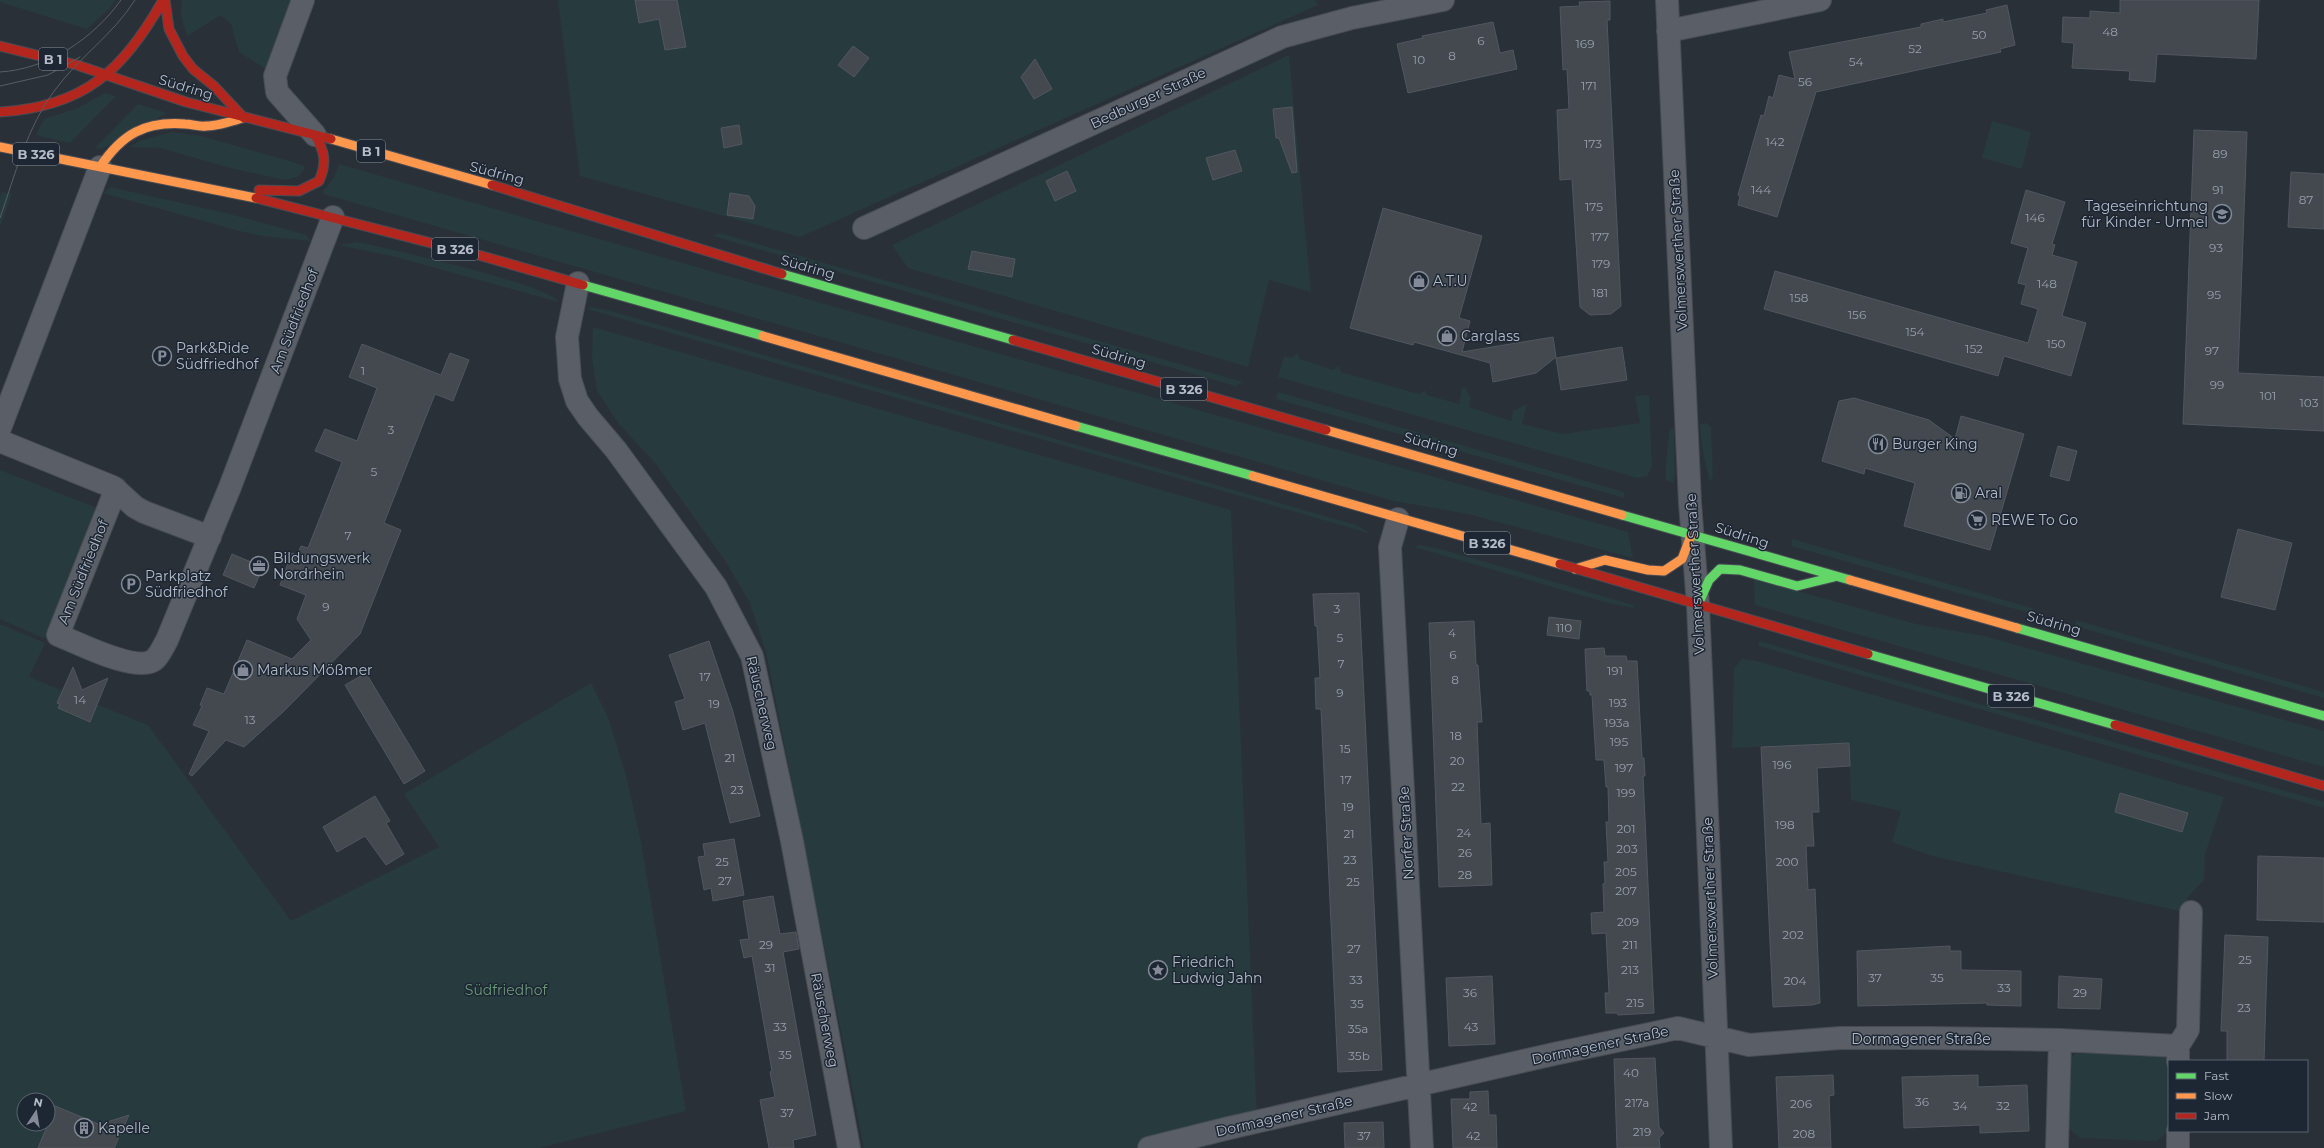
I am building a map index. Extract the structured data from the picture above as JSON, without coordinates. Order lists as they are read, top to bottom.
{
  "streets": {
    "main road": ["B 1", "Südring", "B 326"],
    "street": [
      "Bedburger Straße",
      "Volmerswerther Straße",
      "Am Südfriedhof",
      "Räuscherweg",
      "Norfer Straße",
      "Dormagener Straße"
    ]
  },
  "crossings": [
    ["Südring", "B 326"],
    ["Südring", "Volmerswerther Straße"],
    ["B 326", "Volmerswerther Straße"],
    ["B 326", "Am Südfriedhof"],
    ["B 326", "Räuscherweg"],
    ["B 326", "Norfer Straße"],
    ["Volmerswerther Straße", "Dormagener Straße"],
    ["Norfer Straße", "Dormagener Straße"]
  ],
  "parks": ["Südfriedhof"],
  "places": {
    "school or university": ["Tageseinrichtung für Kinder - Urmel"],
    "shop": ["A.T.U", "Carglass", "Markus Mößmer"],
    "parking": ["Park&Ride Südfriedhof", "Parkplatz Südfriedhof"],
    "restaurant": ["Burger King"],
    "fuel station": ["Aral"],
    "supermarket": ["REWE To Go"],
    "office": ["Bildungswerk Nordrhein"],
    "place": ["Friedrich Ludwig Jahn"],
    "building": ["Kapelle"]
  },
  "house_numbers": [
    "48",
    "50",
    "6",
    "169",
    "52",
    "8",
    "10",
    "54",
    "56",
    "171",
    "142",
    "173",
    "89",
    "144",
    "91",
    "87",
    "175",
    "146",
    "177",
    "93",
    "179",
    "148",
    "181",
    "95",
    "158",
    "156",
    "154",
    "150",
    "152",
    "97",
    "1",
    "99",
    "101",
    "103",
    "3",
    "5",
    "7",
    "9",
    "3",
    "110",
    "4",
    "5",
    "6",
    "7",
    "191",
    "17",
    "8",
    "9",
    "14",
    "193",
    "19",
    "13",
    "193a",
    "18",
    "195",
    "15",
    "21",
    "20",
    "196",
    "197",
    "17",
    "22",
    "23",
    "199",
    "19",
    "198",
    "201",
    "24",
    "21",
    "203",
    "26",
    "23",
    "25",
    "200",
    "205",
    "28",
    "27",
    "25",
    "207",
    "209",
    "202",
    "29",
    "211",
    "27",
    "25",
    "31",
    "213",
    "37",
    "35",
    "33",
    "204",
    "33",
    "36",
    "29",
    "215",
    "35",
    "23",
    "33",
    "43",
    "35a",
    "35",
    "35b",
    "40",
    "36",
    "217a",
    "206",
    "34",
    "32",
    "42",
    "37",
    "219",
    "208",
    "37",
    "42"
  ],
  "legend": ["Fast", "Slow", "Jam"],
  "north": "top"
}
